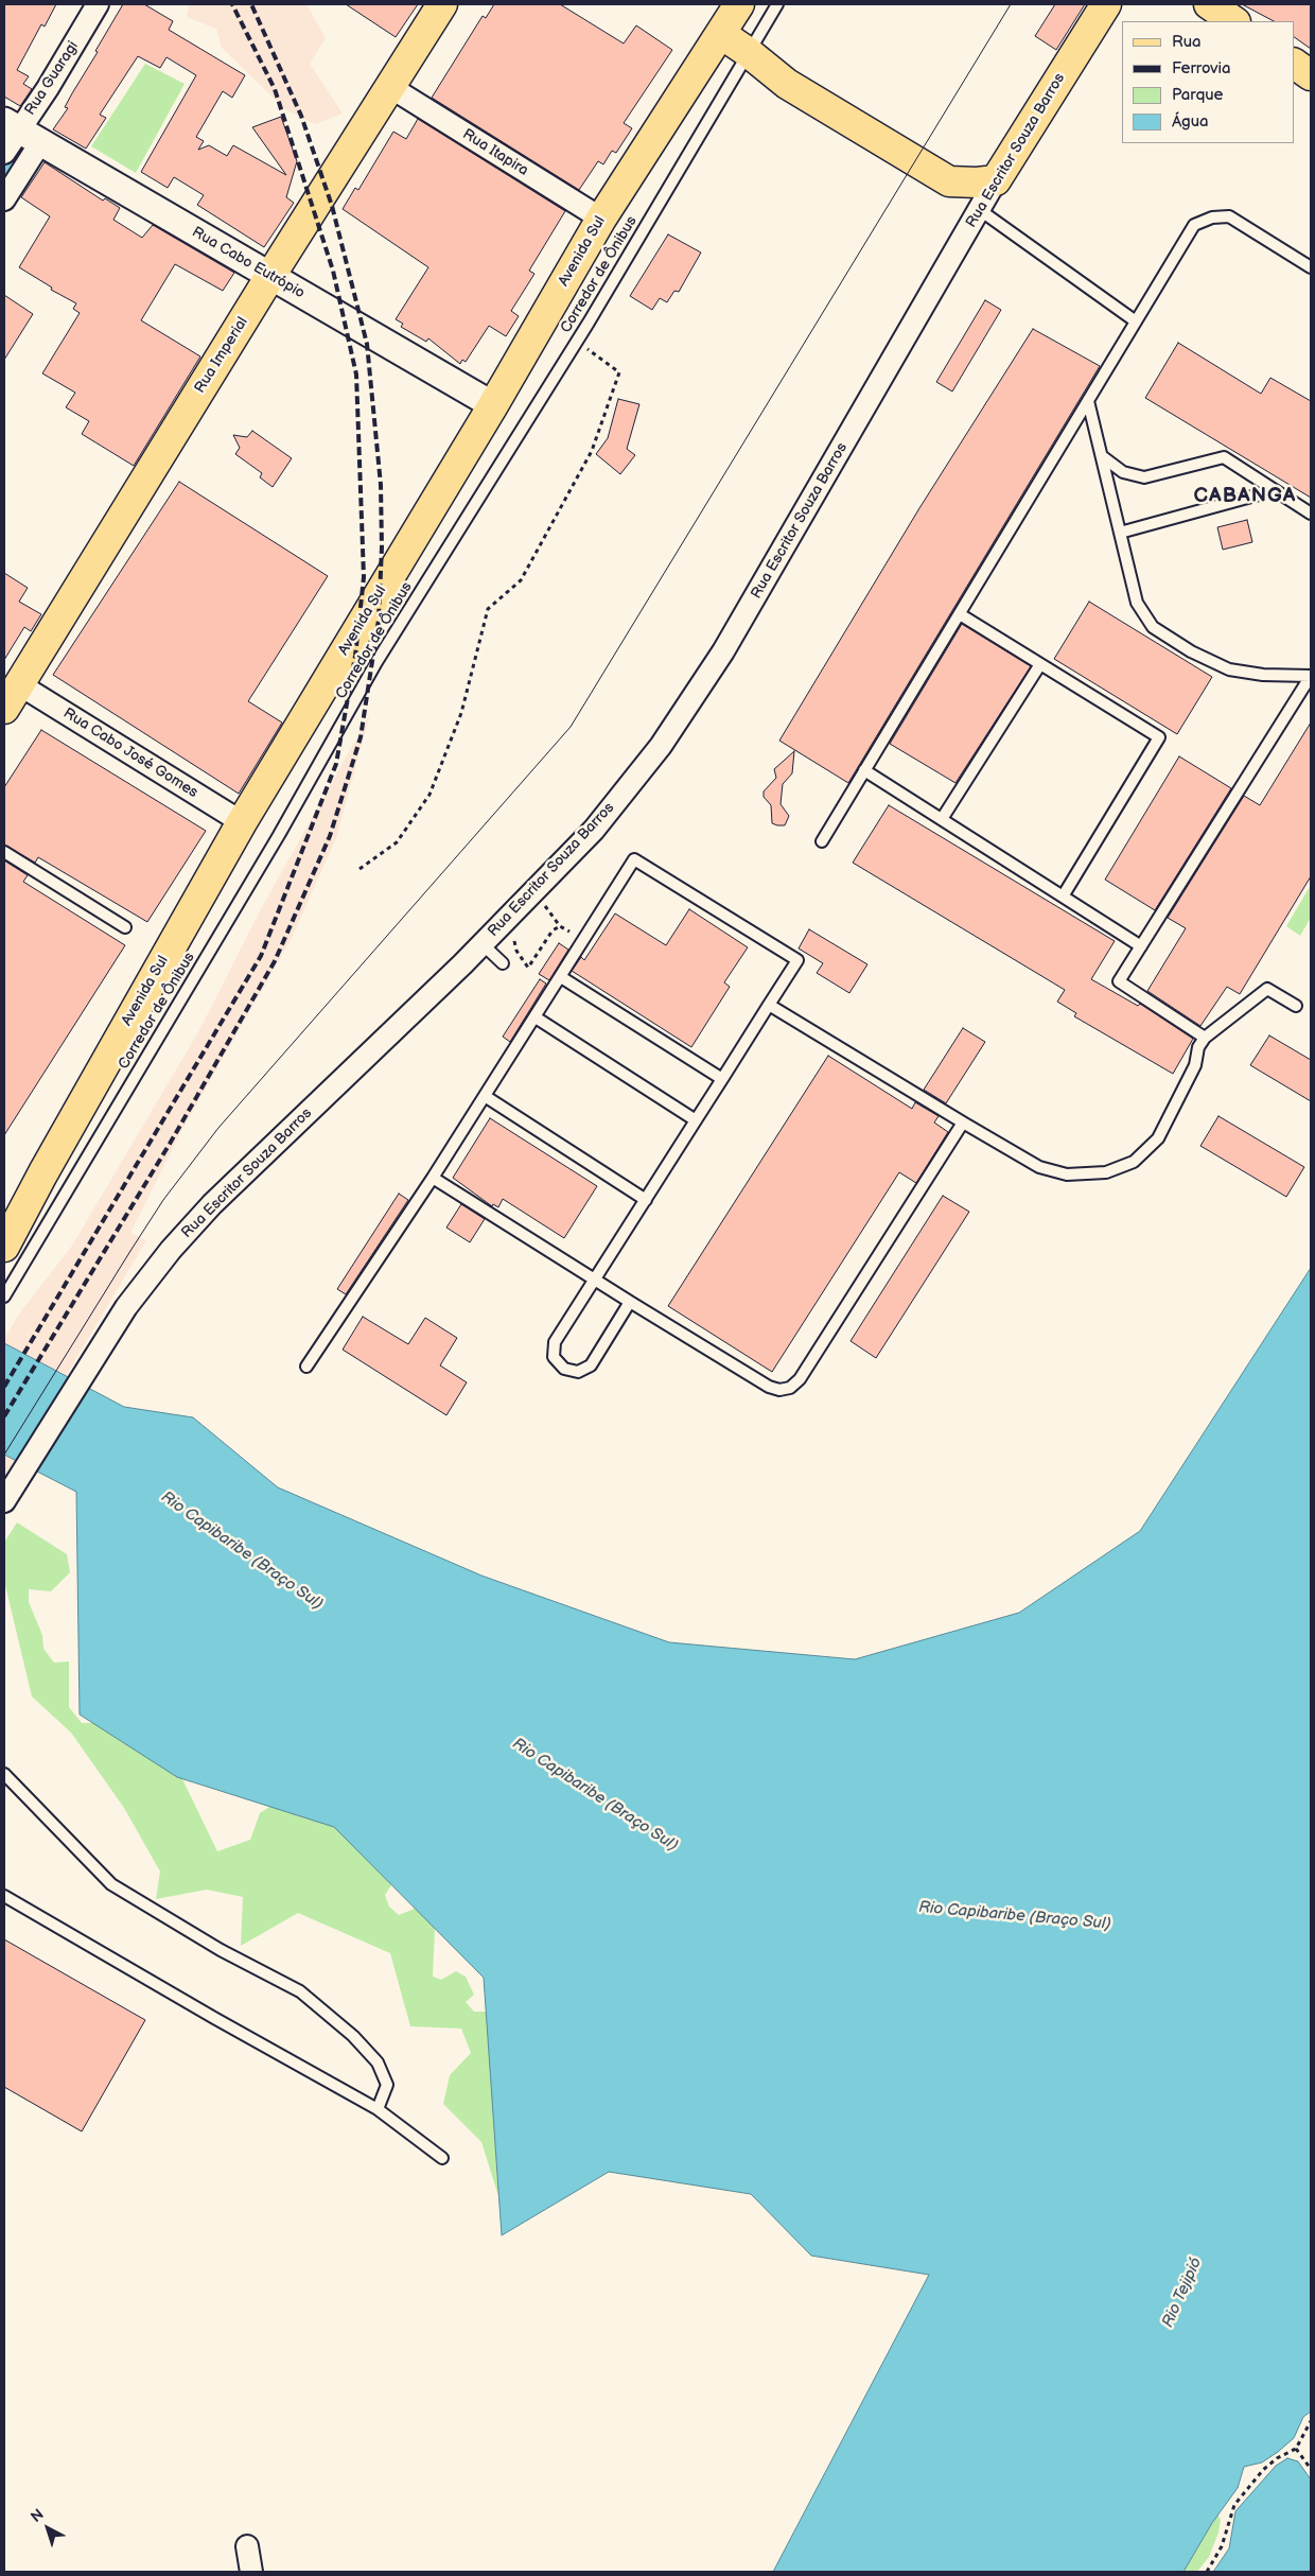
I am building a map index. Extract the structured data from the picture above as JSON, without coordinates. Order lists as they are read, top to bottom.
{
  "streets": {
    "main road": ["Rua Escritor Souza Barros", "Avenida Sul", "Rua Imperial"],
    "street": [
      "Rua Guaragi",
      "Rua Itapira",
      "Rua Cabo Eutrópio",
      "Rua Cabo José Gomes"
    ],
    "lane": ["Corredor de Ônibus"]
  },
  "crossings": [
    ["Rua Guaragi", "Rua Cabo Eutrópio"],
    ["Rua Itapira", "Avenida Sul"],
    ["Rua Itapira", "Rua Imperial"],
    ["Avenida Sul", "Rua Cabo Eutrópio"],
    ["Avenida Sul", "Rua Cabo José Gomes"],
    ["Rua Cabo Eutrópio", "Rua Imperial"],
    ["Rua Imperial", "Rua Cabo José Gomes"]
  ],
  "districts": ["CABANGA"],
  "water": ["Rio Capibaribe (Braço Sul)", "Rio Tejipió"],
  "legend": [
    "Rua",
    "Ferrovia",
    "Parque",
    "Água"
  ],
  "north": "top left"
}
